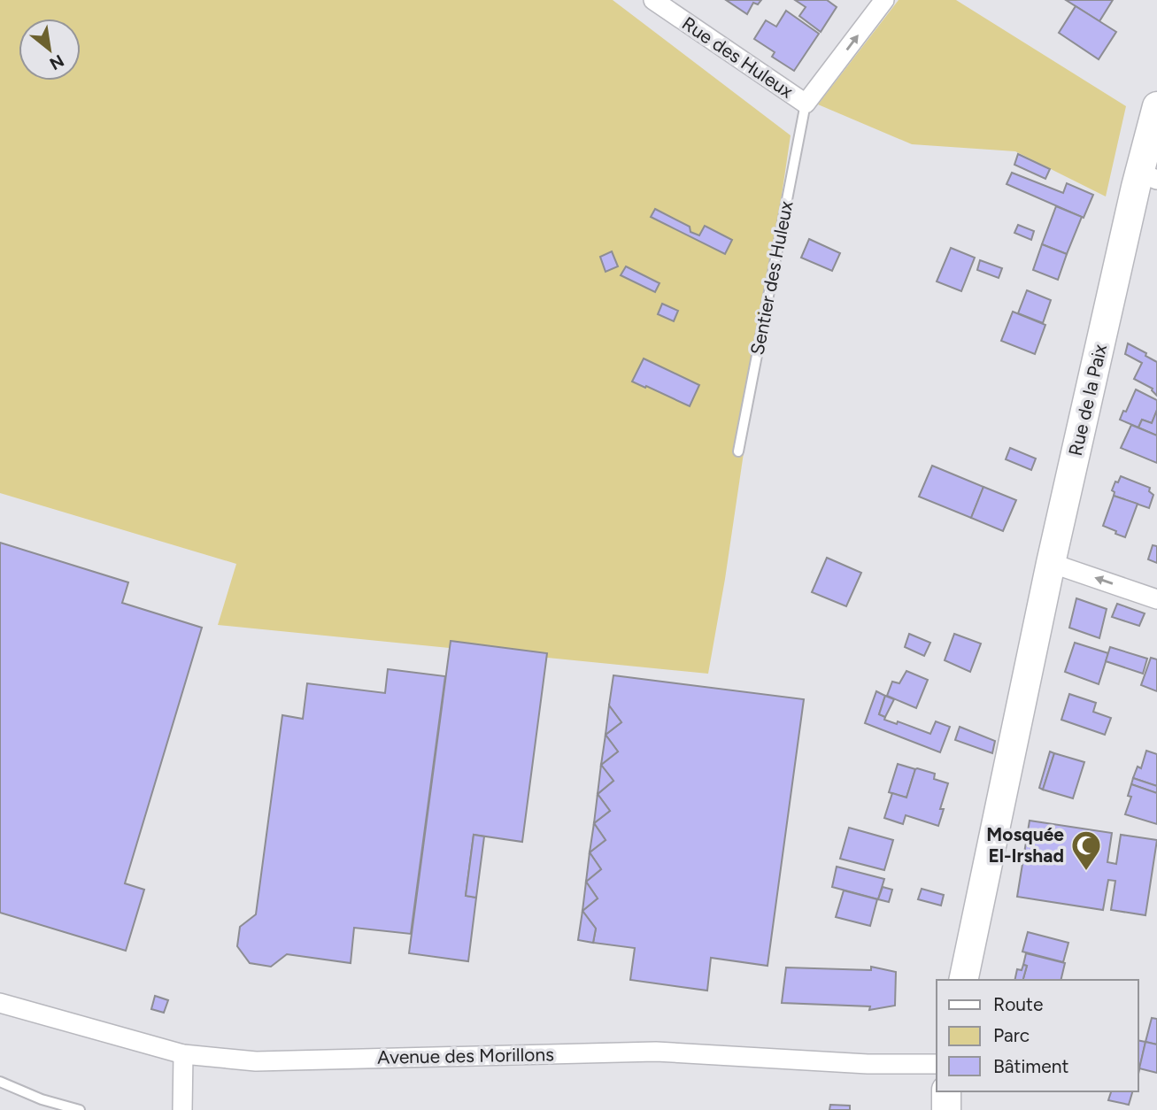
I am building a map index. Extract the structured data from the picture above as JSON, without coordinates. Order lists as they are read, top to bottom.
{
  "streets": {
    "street": ["Rue des Huleux", "Rue de la Paix", "Avenue des Morillons"],
    "lane": ["Sentier des Huleux"]
  },
  "crossings": [
    ["Rue des Huleux", "Sentier des Huleux"]
  ],
  "one_way": ["Rue des Huleux"],
  "places": {
    "mosque": ["Mosquée El-Irshad"]
  },
  "legend": ["Route", "Parc", "Bâtiment"],
  "north": "bottom right"
}
